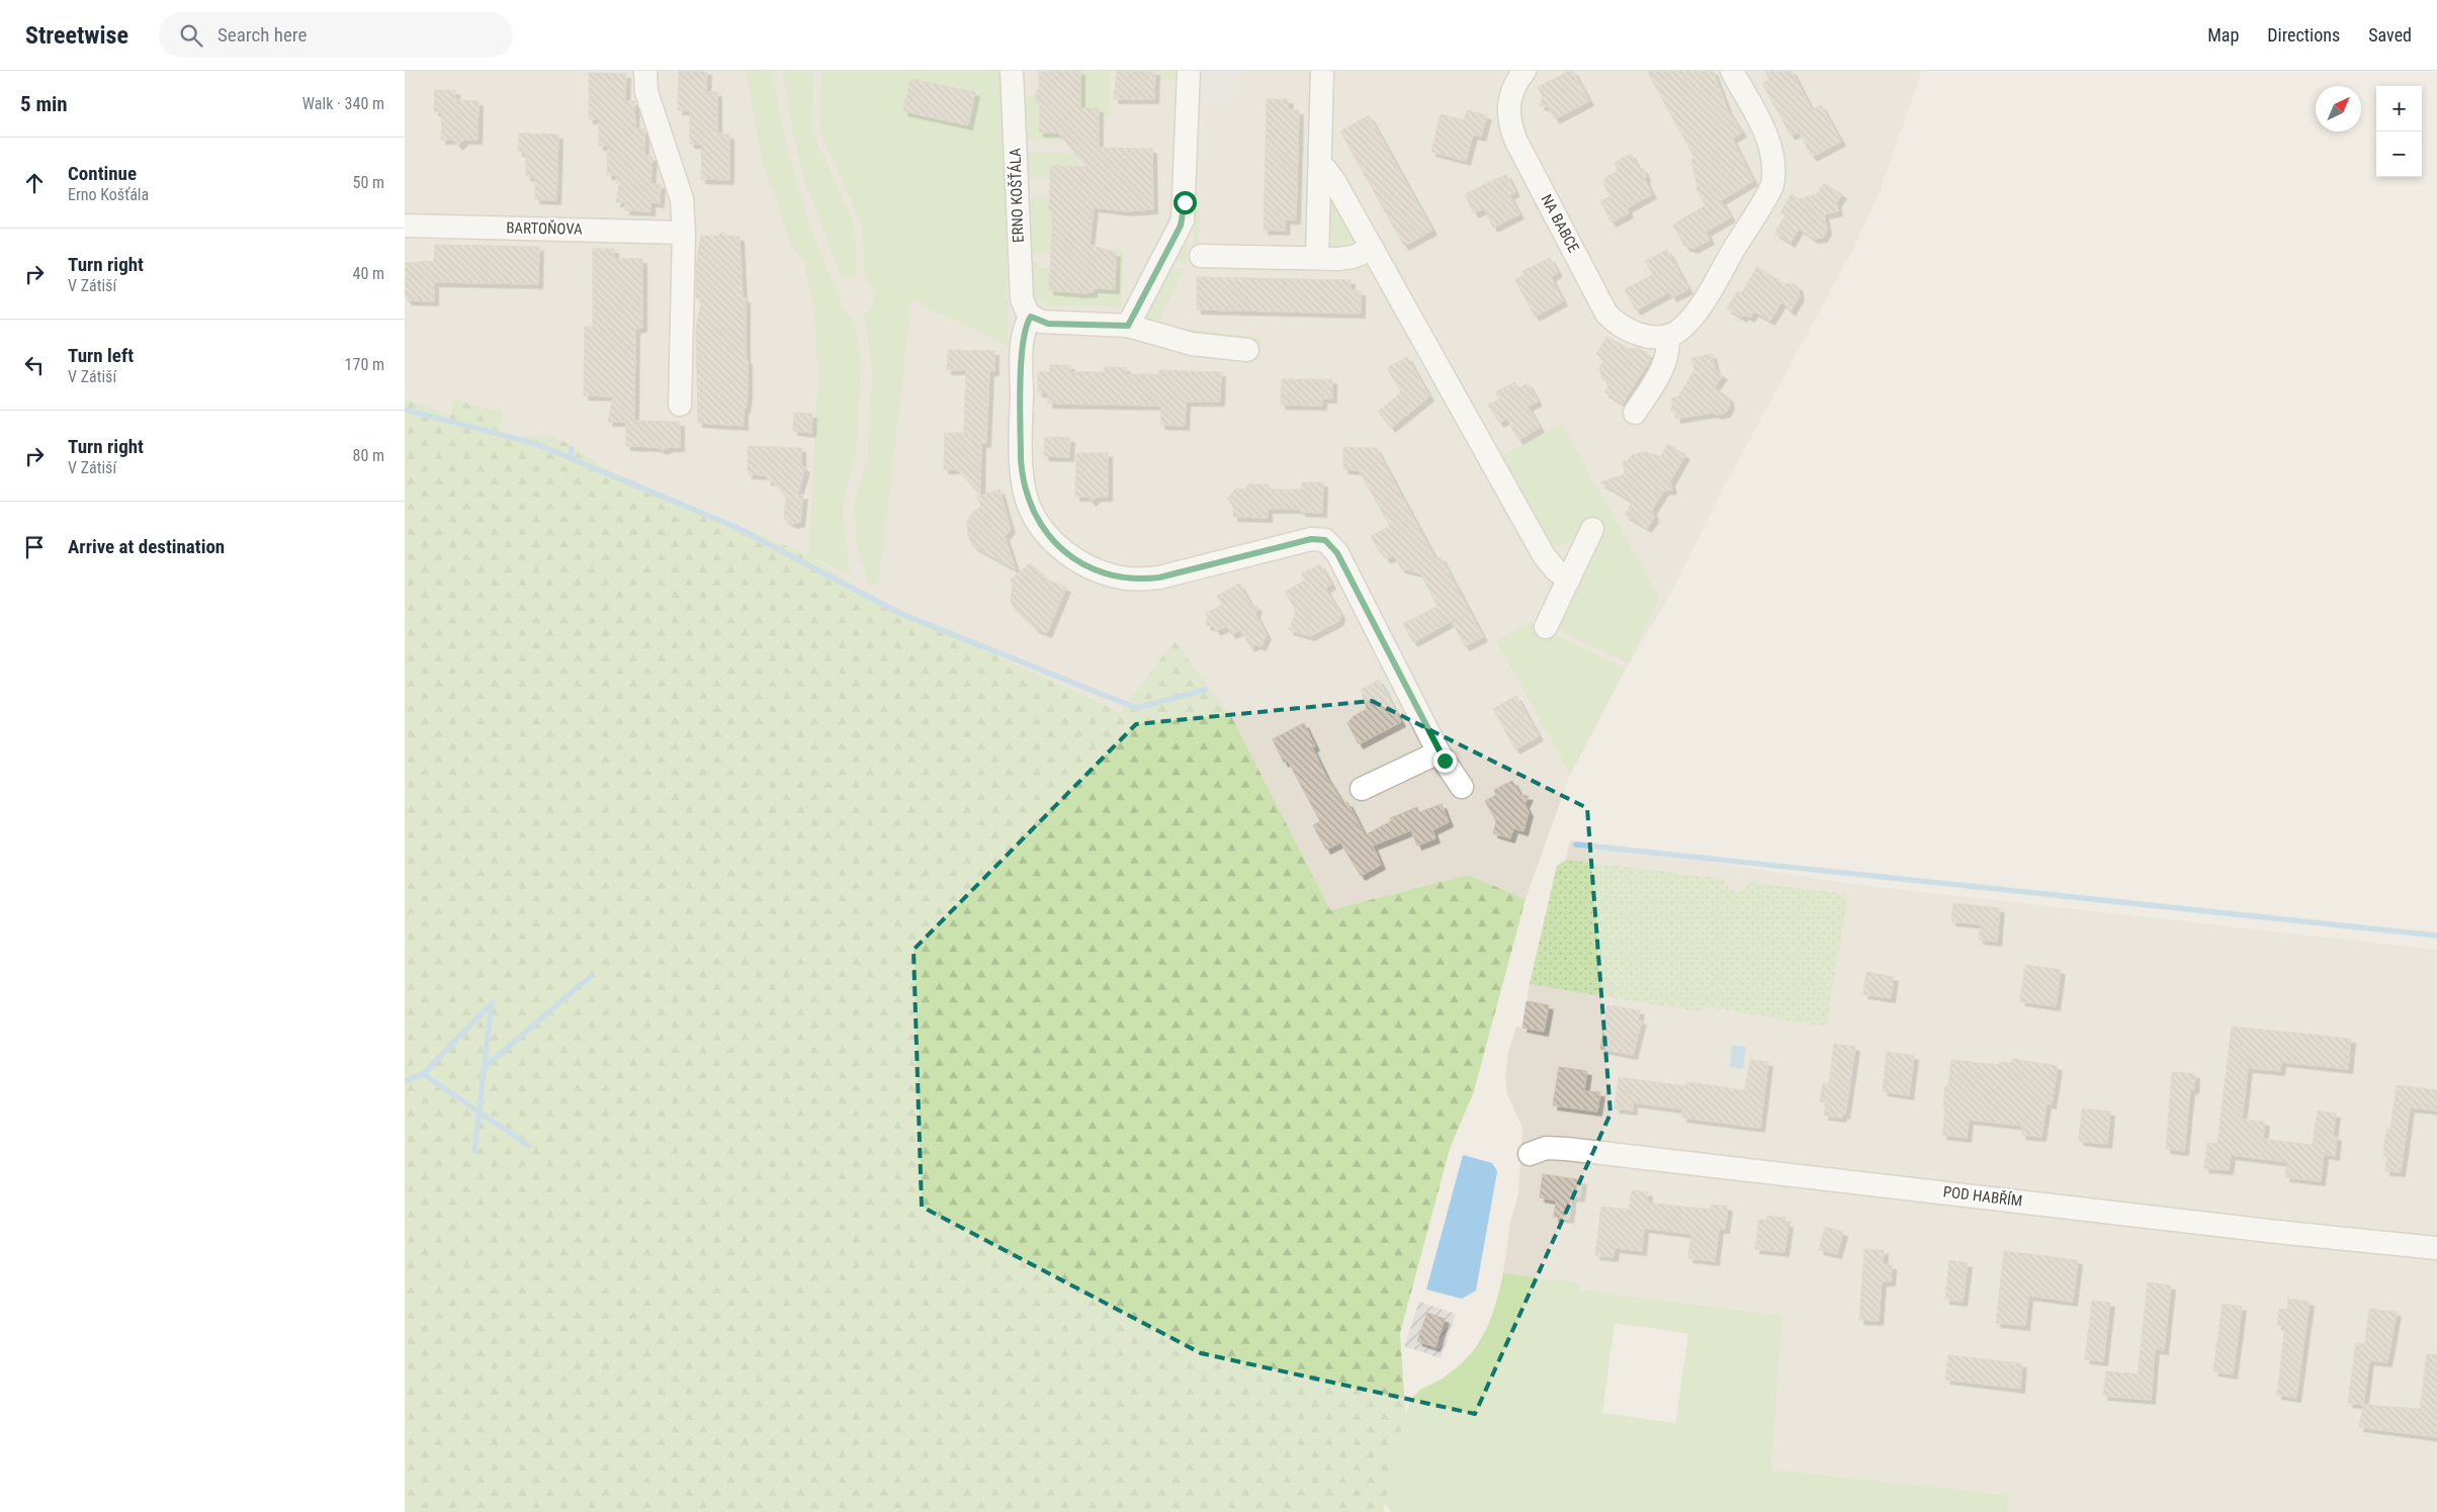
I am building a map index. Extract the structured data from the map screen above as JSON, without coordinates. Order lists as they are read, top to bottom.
{
  "streets": {
    "street": [
      "ERNO KOŠŤÁLA",
      "NA BABCE",
      "BARTOŇOVA",
      "POD HABŘÍM"
    ]
  },
  "north": "top right",
  "page": {
    "header": "Streetwise",
    "search": "Search here",
    "nav": ["Map", "Directions", "Saved"],
    "heading": ["5 min", "Walk · 340 m"],
    "map_buttons": ["+", "−"],
    "list": [
      ["Continue", "Erno Košťála", "50 m"],
      ["Turn right", "V Zátiší", "40 m"],
      ["Turn left", "V Zátiší", "170 m"],
      ["Turn right", "V Zátiší", "80 m"],
      "Arrive at destination"
    ]
  }
}
